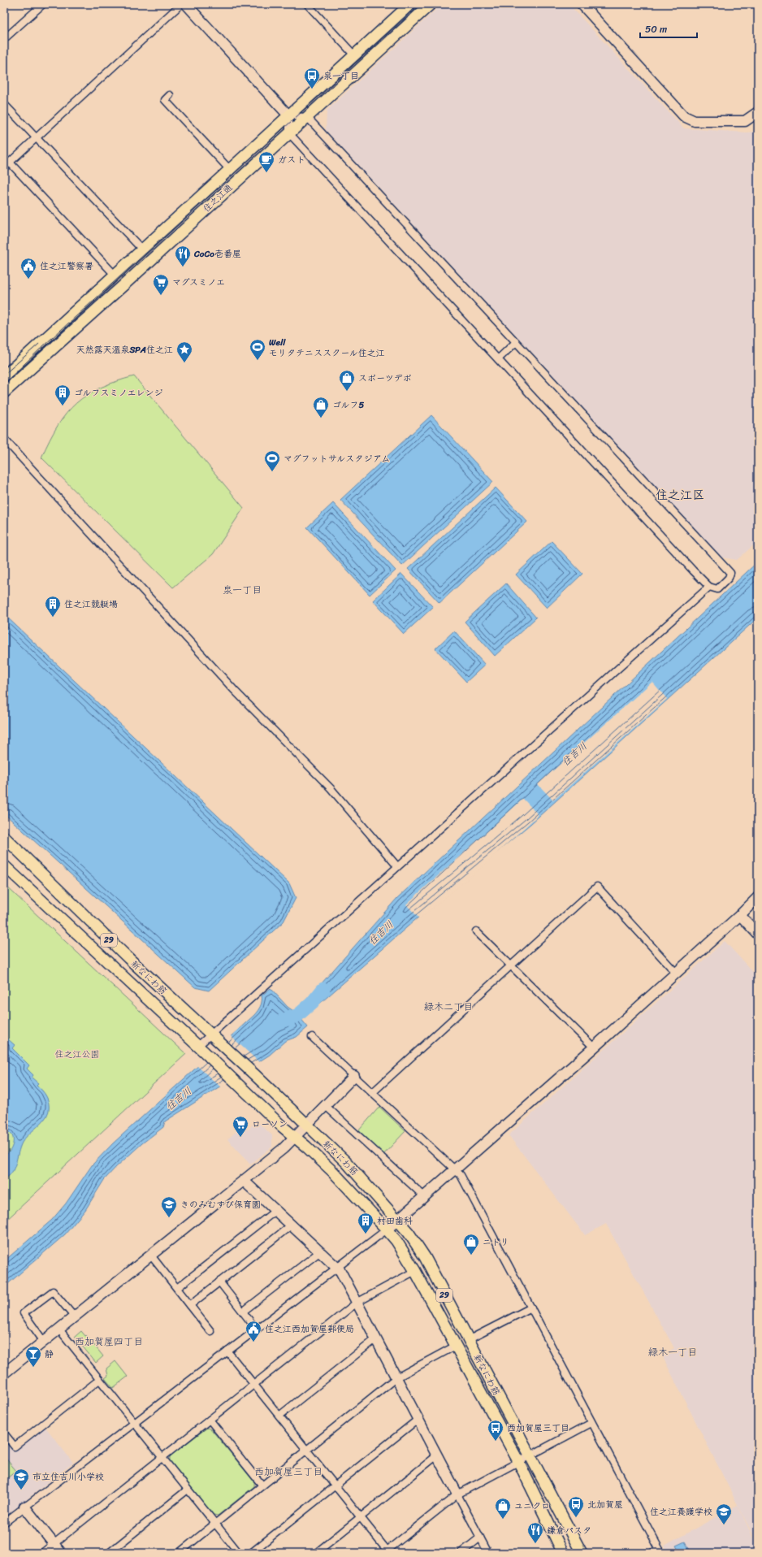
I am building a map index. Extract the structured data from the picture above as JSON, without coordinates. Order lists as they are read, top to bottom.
{
  "streets": {
    "main road": ["住之江通", "29", "新なにわ筋"]
  },
  "districts": [
    "住之江区",
    "泉一丁目",
    "緑木二丁目",
    "西加賀屋四丁目",
    "緑木一丁目",
    "西加賀屋三丁目"
  ],
  "water": ["住吉川"],
  "parks": ["住之江公園"],
  "places": {
    "bus stop": ["泉一丁目", "西加賀屋三丁目", "北加賀屋"],
    "cafe": ["ガスト"],
    "restaurant": ["CoCo壱番屋", "鎌倉パスタ"],
    "public building": ["住之江警察署", "住之江西加賀屋郵便局"],
    "supermarket": ["マグスミノエ", "ローソン"],
    "sports": ["Well モリタテニススクール住之江", "マグフットサルスタジアム"],
    "place": ["天然露天溫泉SPA住之江"],
    "shop": [
      "スポーツデポ",
      "ゴルフ5",
      "ニトリ",
      "ユニクロ"
    ],
    "building": ["ゴルフスミノエレンジ", "住之江競艇場", "村田歯科"],
    "school or university": ["きのみむすび保育園", "市立住吉川小学校", "住之江養護学校"],
    "bar": ["静"]
  },
  "scale_bar": "50 m"
}
